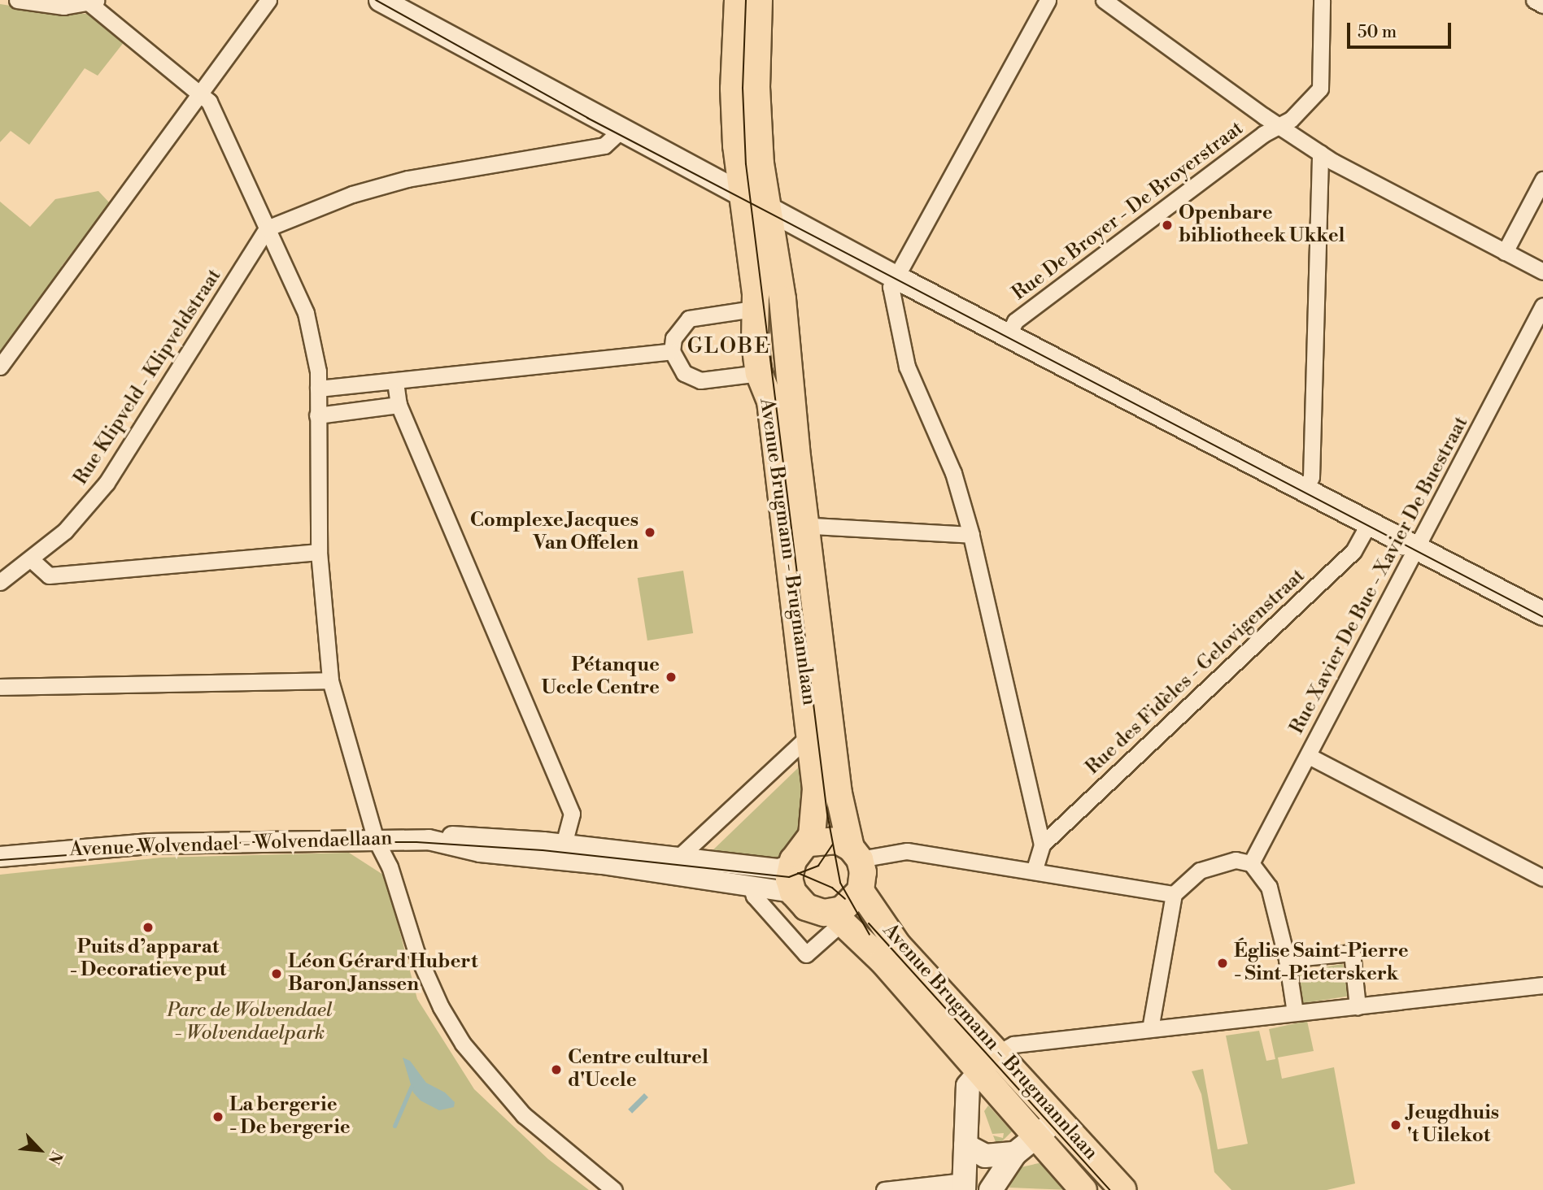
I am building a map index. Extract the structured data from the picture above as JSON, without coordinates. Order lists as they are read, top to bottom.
{
  "streets": {
    "main road": ["Avenue Brugmann - Brugmannlaan"],
    "street": [
      "Rue De Broyer - De Broyerstraat",
      "Rue Klipveld - Klipveldstraat",
      "Rue Xavier De Bue - Xavier De Buestraat",
      "Rue des Fidèles - Gelovigenstraat",
      "Avenue Wolvendael - Wolvendaellaan"
    ]
  },
  "crossings": [
    ["Avenue Brugmann - Brugmannlaan", "Avenue Wolvendael - Wolvendaellaan"]
  ],
  "districts": ["GLOBE"],
  "parks": ["Parc de Wolvendael - Wolvendaelpark"],
  "places": [
    "Openbare bibliotheek Ukkel",
    "Complexe Jacques Van Offelen",
    "Pétanque Uccle Centre",
    "Puits d’apparat - Decoratieve put",
    "Église Saint-Pierre - Sint-Pieterskerk",
    "Léon Gérard Hubert Baron Janssen",
    "Centre culturel d'Uccle",
    "La bergerie - De bergerie",
    "Jeugdhuis 't Uilekot"
  ],
  "scale_bar": "50 m",
  "north": "bottom right"
}
